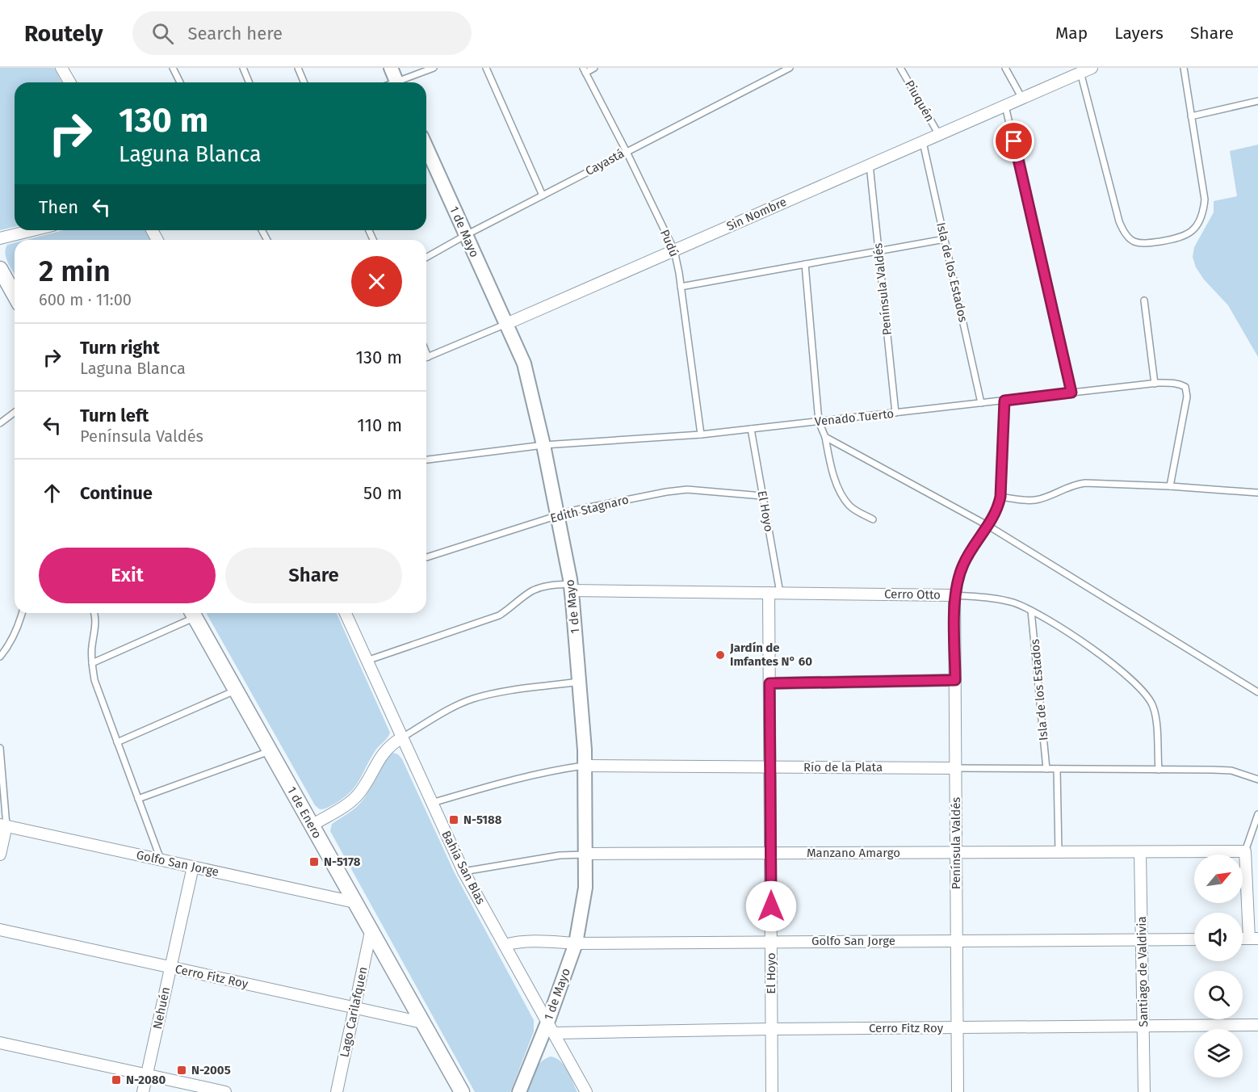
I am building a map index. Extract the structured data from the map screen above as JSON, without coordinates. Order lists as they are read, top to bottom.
{
  "streets": {
    "main road": ["1 de Enero"],
    "street": [
      "Sin Nombre",
      "1 de Mayo",
      "Península Valdés",
      "El Hoyo",
      "Cerro Otto",
      "Río de la Plata",
      "Manzano Amargo",
      "Golfo San Jorge",
      "Bahía San Blas",
      "Santiago de Valdivia",
      "Cerro Fitz Roy",
      "Nehuén",
      "Lago Carilafquen"
    ],
    "lane": [
      "Piuquén",
      "Cayastá",
      "Pudú",
      "Isla de los Estados",
      "Venado Tuerto",
      "Edith Stagnaro"
    ]
  },
  "crossings": [
    ["Piuquén", "Sin Nombre"],
    ["Cayastá", "1 de Mayo"],
    ["Cayastá", "Pudú"],
    ["Sin Nombre", "1 de Mayo"],
    ["Sin Nombre", "Pudú"],
    ["Sin Nombre", "Isla de los Estados"],
    ["Sin Nombre", "Península Valdés"],
    ["1 de Mayo", "Venado Tuerto"],
    ["1 de Mayo", "Edith Stagnaro"],
    ["1 de Mayo", "Cerro Otto"],
    ["1 de Mayo", "Río de la Plata"],
    ["1 de Mayo", "Manzano Amargo"],
    ["1 de Mayo", "Golfo San Jorge"],
    ["1 de Mayo", "Bahía San Blas"],
    ["1 de Mayo", "Cerro Fitz Roy"],
    ["Pudú", "Venado Tuerto"],
    ["Isla de los Estados", "Venado Tuerto"],
    ["Isla de los Estados", "Cerro Otto"],
    ["Isla de los Estados", "Río de la Plata"],
    ["Península Valdés", "Venado Tuerto"],
    ["Península Valdés", "Cerro Otto"],
    ["Península Valdés", "Río de la Plata"],
    ["Península Valdés", "Manzano Amargo"],
    ["Península Valdés", "Golfo San Jorge"],
    ["Península Valdés", "Cerro Fitz Roy"],
    ["Venado Tuerto", "El Hoyo"],
    ["Edith Stagnaro", "El Hoyo"],
    ["El Hoyo", "Cerro Otto"],
    ["El Hoyo", "Río de la Plata"],
    ["El Hoyo", "Manzano Amargo"],
    ["El Hoyo", "Golfo San Jorge"],
    ["El Hoyo", "Cerro Fitz Roy"],
    ["Cerro Otto", "Río de la Plata"],
    ["Río de la Plata", "Bahía San Blas"],
    ["1 de Enero", "Golfo San Jorge"],
    ["1 de Enero", "Cerro Fitz Roy"],
    ["1 de Enero", "Lago Carilafquen"],
    ["Manzano Amargo", "Bahía San Blas"],
    ["Manzano Amargo", "Santiago de Valdivia"],
    ["Golfo San Jorge", "Bahía San Blas"],
    ["Golfo San Jorge", "Santiago de Valdivia"],
    ["Golfo San Jorge", "Nehuén"],
    ["Bahía San Blas", "Cerro Fitz Roy"],
    ["Santiago de Valdivia", "Cerro Fitz Roy"],
    ["Cerro Fitz Roy", "Nehuén"],
    ["Cerro Fitz Roy", "Lago Carilafquen"]
  ],
  "places": {
    "other": ["Jardín de Imfantes N° 60"],
    "transit": [
      "N-5188",
      "N-5178",
      "N-2005",
      "N-2080"
    ]
  },
  "north": "top right",
  "page": {
    "header": "Routely",
    "search": "Search here",
    "nav": ["Map", "Layers", "Share"],
    "turn": ["130 m", "Laguna Blanca"],
    "then": "Then",
    "heading": ["2 min", "600 m · 11:00"],
    "list": [
      {
        "name": "Turn right",
        "note": "Laguna Blanca",
        "value": "130 m"
      },
      {
        "name": "Turn left",
        "note": "Península Valdés",
        "value": "110 m"
      },
      {
        "name": "Continue",
        "value": "50 m"
      }
    ],
    "buttons": ["Exit", "Share"]
  }
}
